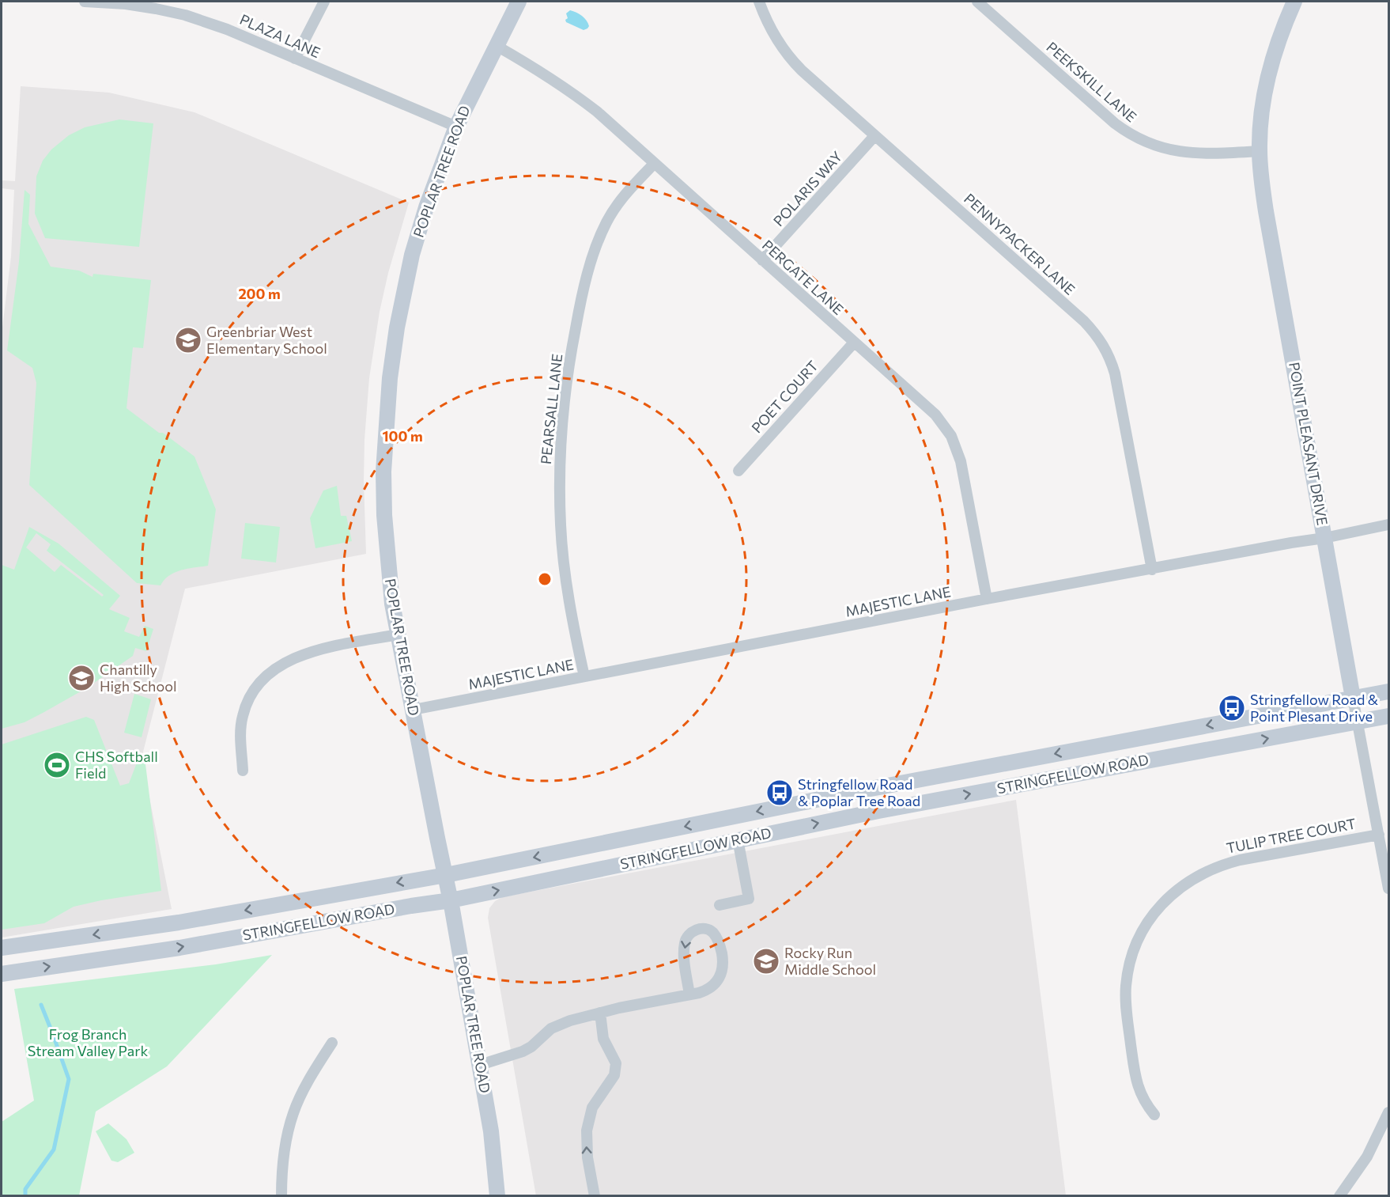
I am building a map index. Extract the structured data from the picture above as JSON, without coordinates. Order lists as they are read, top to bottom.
{
  "streets": {
    "main road": ["POPLAR TREE ROAD", "POINT PLEASANT DRIVE", "STRINGFELLOW ROAD"],
    "street": [
      "PLAZA LANE",
      "PEEKSKILL LANE",
      "POLARIS WAY",
      "PENNYPACKER LANE",
      "PERGATE LANE",
      "POET COURT",
      "PEARSALL LANE",
      "MAJESTIC LANE",
      "TULIP TREE COURT"
    ]
  },
  "crossings": [
    ["PLAZA LANE", "POPLAR TREE ROAD"],
    ["PEEKSKILL LANE", "POINT PLEASANT DRIVE"],
    ["POPLAR TREE ROAD", "PERGATE LANE"],
    ["POPLAR TREE ROAD", "MAJESTIC LANE"],
    ["POPLAR TREE ROAD", "STRINGFELLOW ROAD"],
    ["POLARIS WAY", "PENNYPACKER LANE"],
    ["POLARIS WAY", "PERGATE LANE"],
    ["PENNYPACKER LANE", "MAJESTIC LANE"],
    ["PERGATE LANE", "POET COURT"],
    ["PERGATE LANE", "PEARSALL LANE"],
    ["PERGATE LANE", "MAJESTIC LANE"],
    ["PEARSALL LANE", "MAJESTIC LANE"],
    ["POINT PLEASANT DRIVE", "MAJESTIC LANE"],
    ["POINT PLEASANT DRIVE", "STRINGFELLOW ROAD"],
    ["POINT PLEASANT DRIVE", "TULIP TREE COURT"]
  ],
  "parks": ["Frog Branch Stream Valley Park"],
  "places": {
    "school or university": ["Greenbriar West Elementary School", "Chantilly High School", "Rocky Run Middle School"],
    "bus stop": ["Stringfellow Road & Point Plesant Drive", "Stringfellow Road & Poplar Tree Road"],
    "sports": ["CHS Softball Field"]
  },
  "rings": ["200 m", "100 m"]
}
